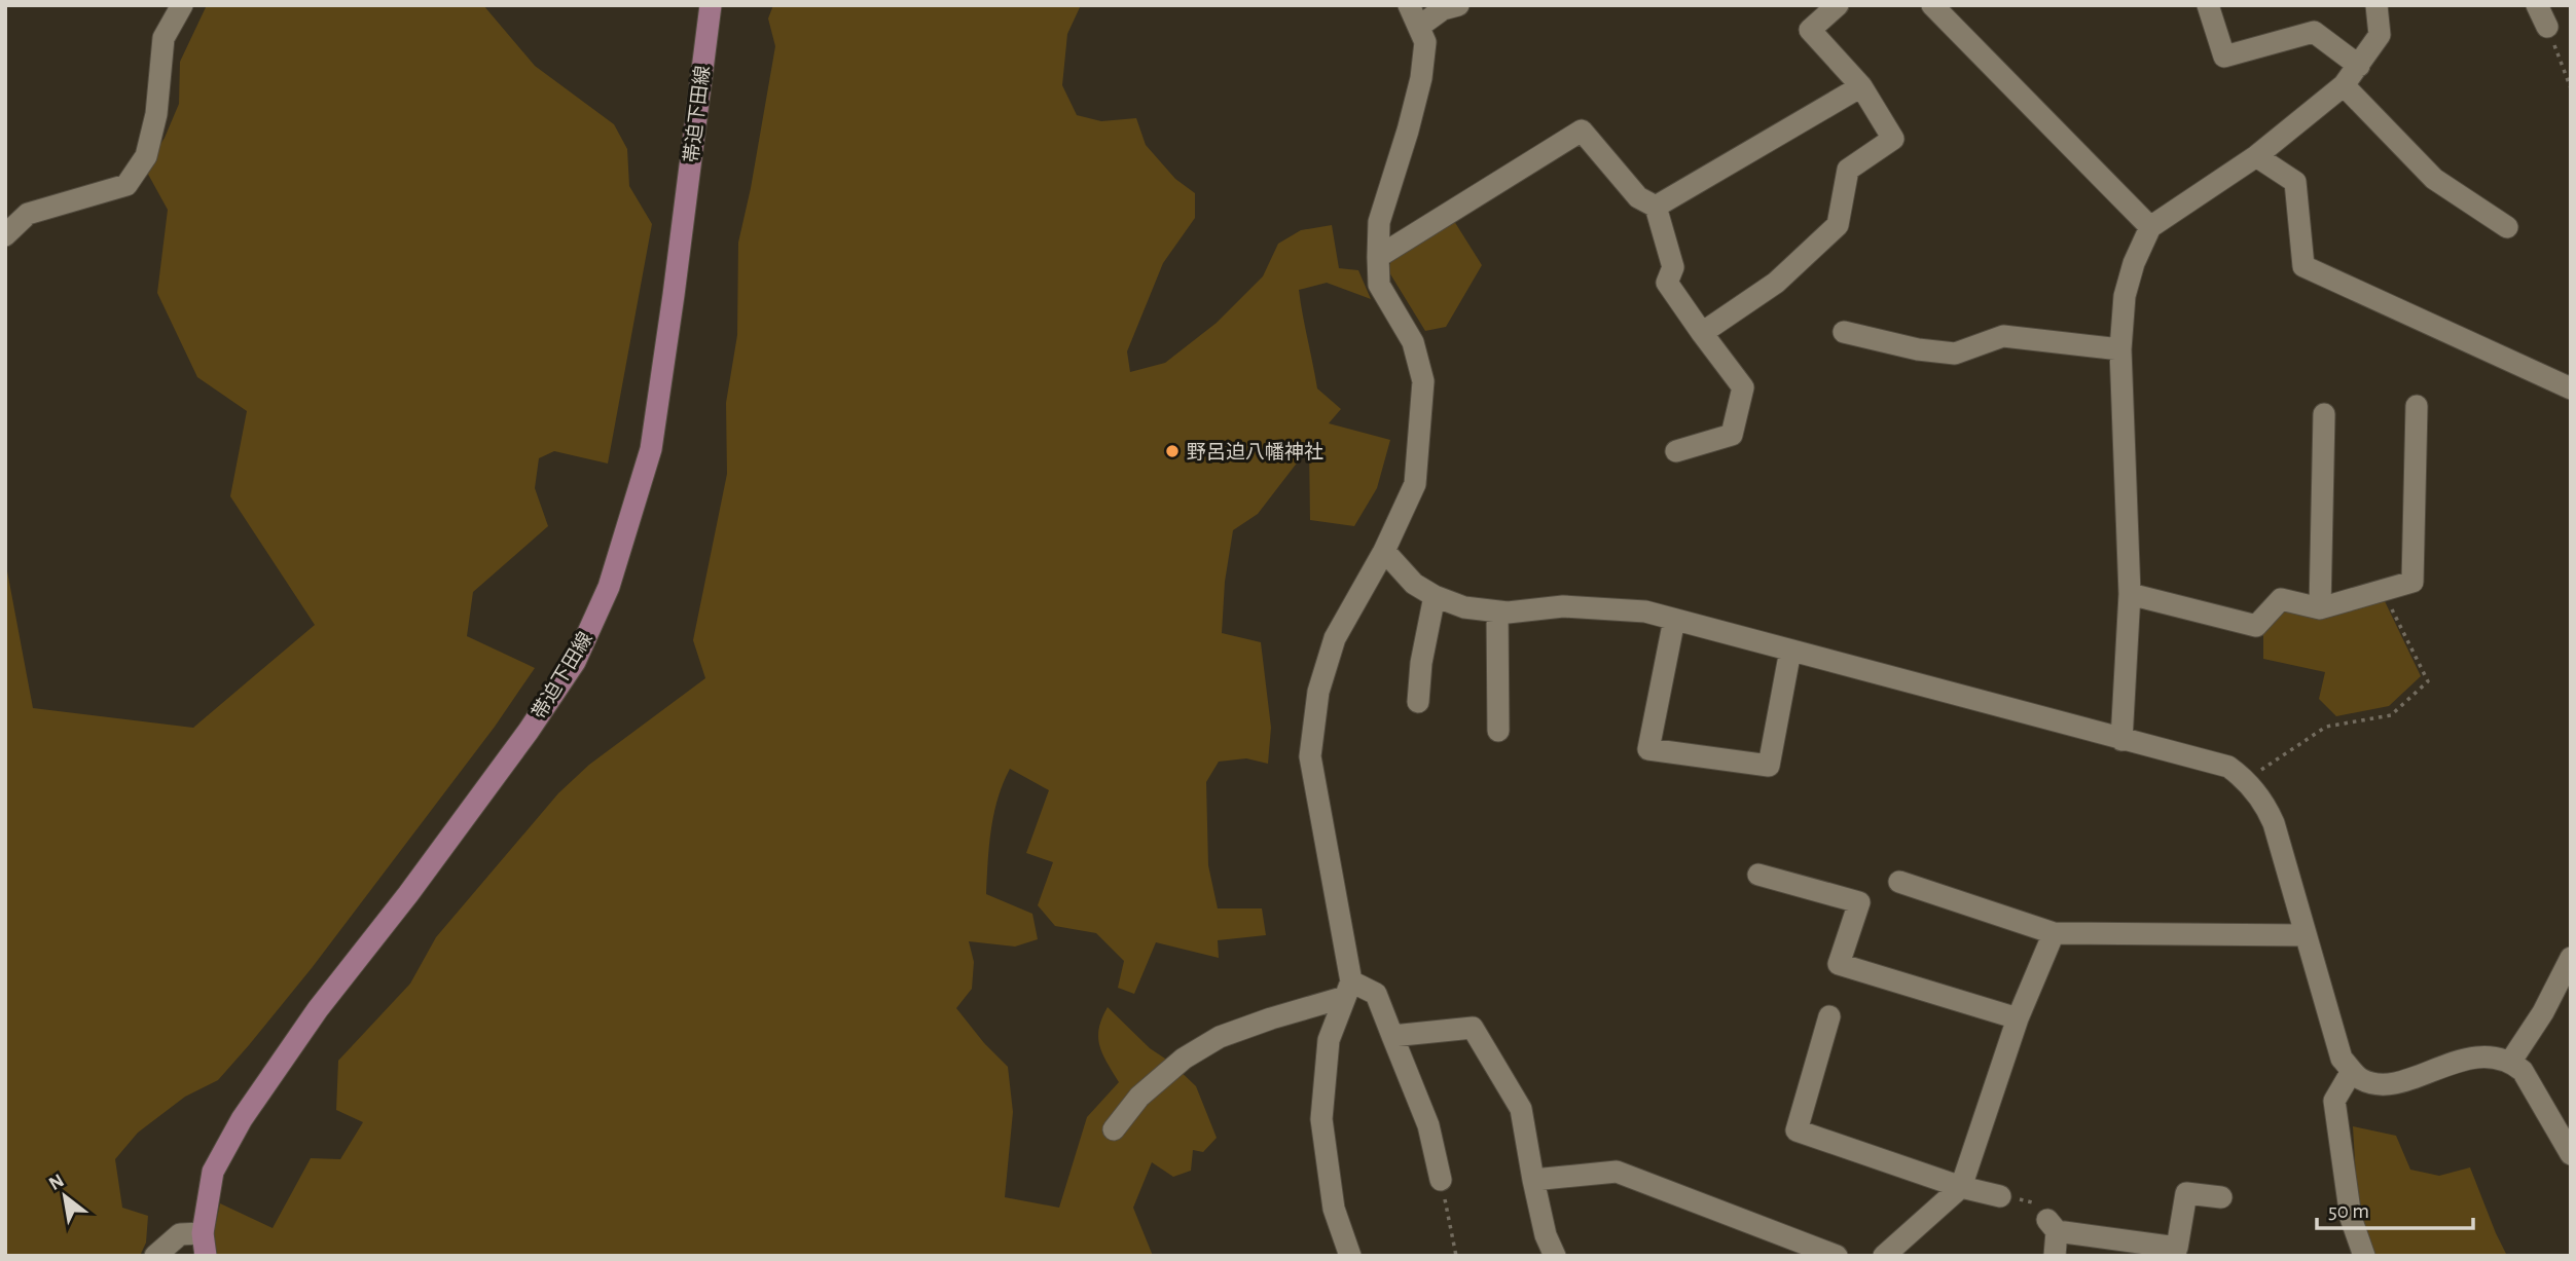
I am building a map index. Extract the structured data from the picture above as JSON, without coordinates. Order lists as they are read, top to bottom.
{
  "streets": {
    "main road": ["帯迫下田線"]
  },
  "places": ["野呂迫八幡神社"],
  "scale_bar": "50 m",
  "north": "top left"
}
